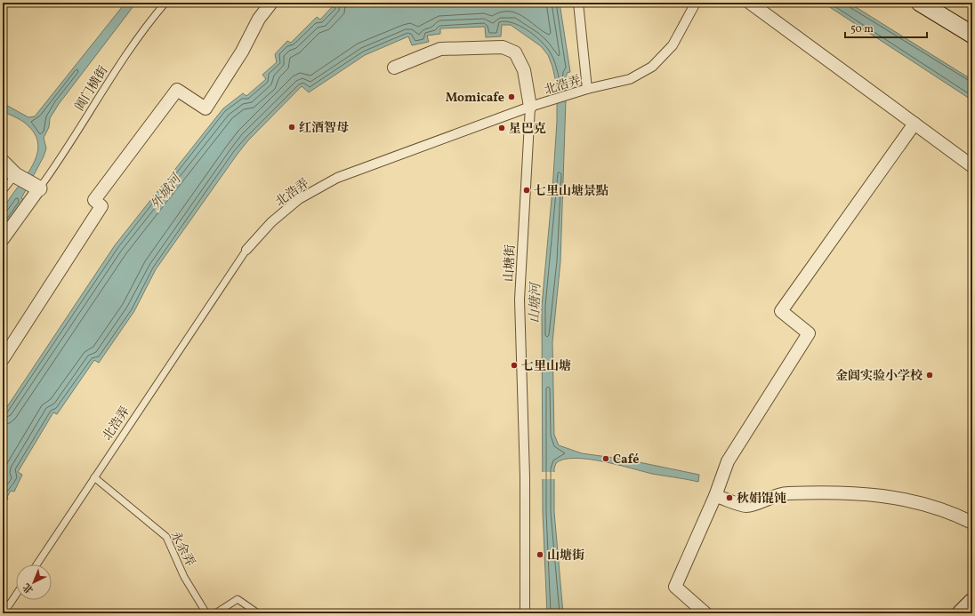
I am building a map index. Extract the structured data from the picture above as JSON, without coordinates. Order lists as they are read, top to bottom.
{
  "streets": {
    "street": ["北浩弄", "山塘街"],
    "lane": ["阊门横街", "永余弄"]
  },
  "crossings": [
    ["北浩弄", "山塘街"],
    ["北浩弄", "永余弄"]
  ],
  "water": ["外城河", "山塘河"],
  "places": [
    "Momicafe",
    "红酒智母",
    "星巴克",
    "七里山塘景點",
    "七里山塘",
    "金阊实验小学校",
    "Café",
    "秋娟馄饨",
    "山塘街"
  ],
  "scale_bar": "50 m",
  "north": "bottom left"
}
